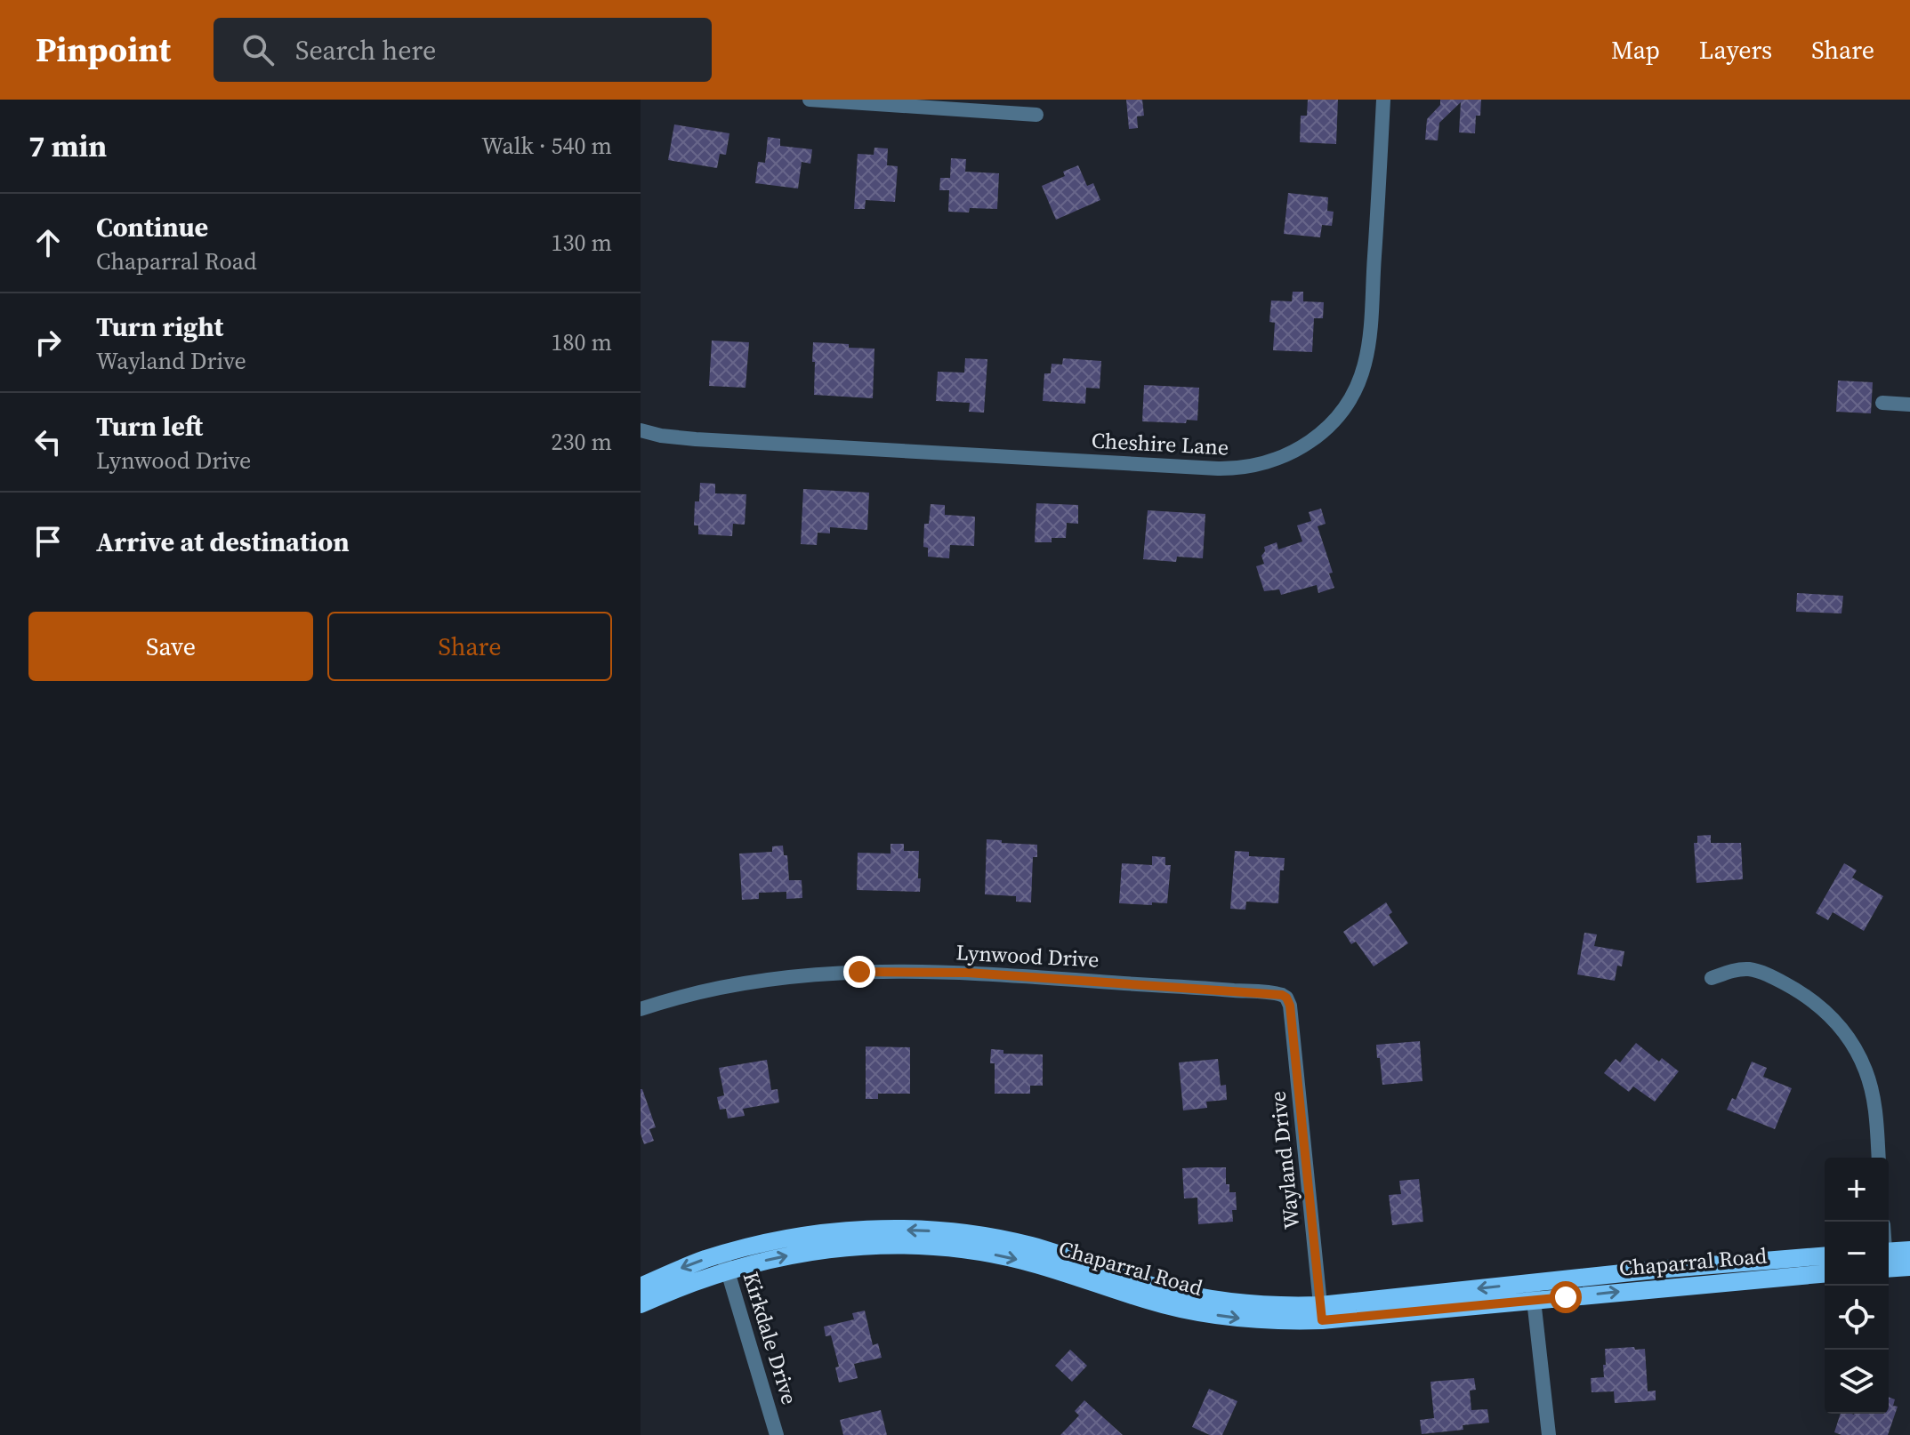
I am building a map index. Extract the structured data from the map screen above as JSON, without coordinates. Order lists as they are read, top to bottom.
{
  "streets": {
    "main road": ["Chaparral Road"],
    "street": [
      "Cheshire Lane",
      "Lynwood Drive",
      "Wayland Drive",
      "Kirkdale Drive"
    ]
  },
  "crossings": [
    ["Lynwood Drive", "Wayland Drive"],
    ["Wayland Drive", "Chaparral Road"],
    ["Chaparral Road", "Kirkdale Drive"]
  ],
  "page": {
    "header": "Pinpoint",
    "search": "Search here",
    "nav": ["Map", "Layers", "Share"],
    "heading": ["7 min", "Walk · 540 m"],
    "list": [
      ["Continue", "Chaparral Road", "130 m"],
      ["Turn right", "Wayland Drive", "180 m"],
      ["Turn left", "Lynwood Drive", "230 m"],
      "Arrive at destination"
    ],
    "buttons": ["Save", "Share"],
    "map_buttons": ["+", "−"]
  }
}
